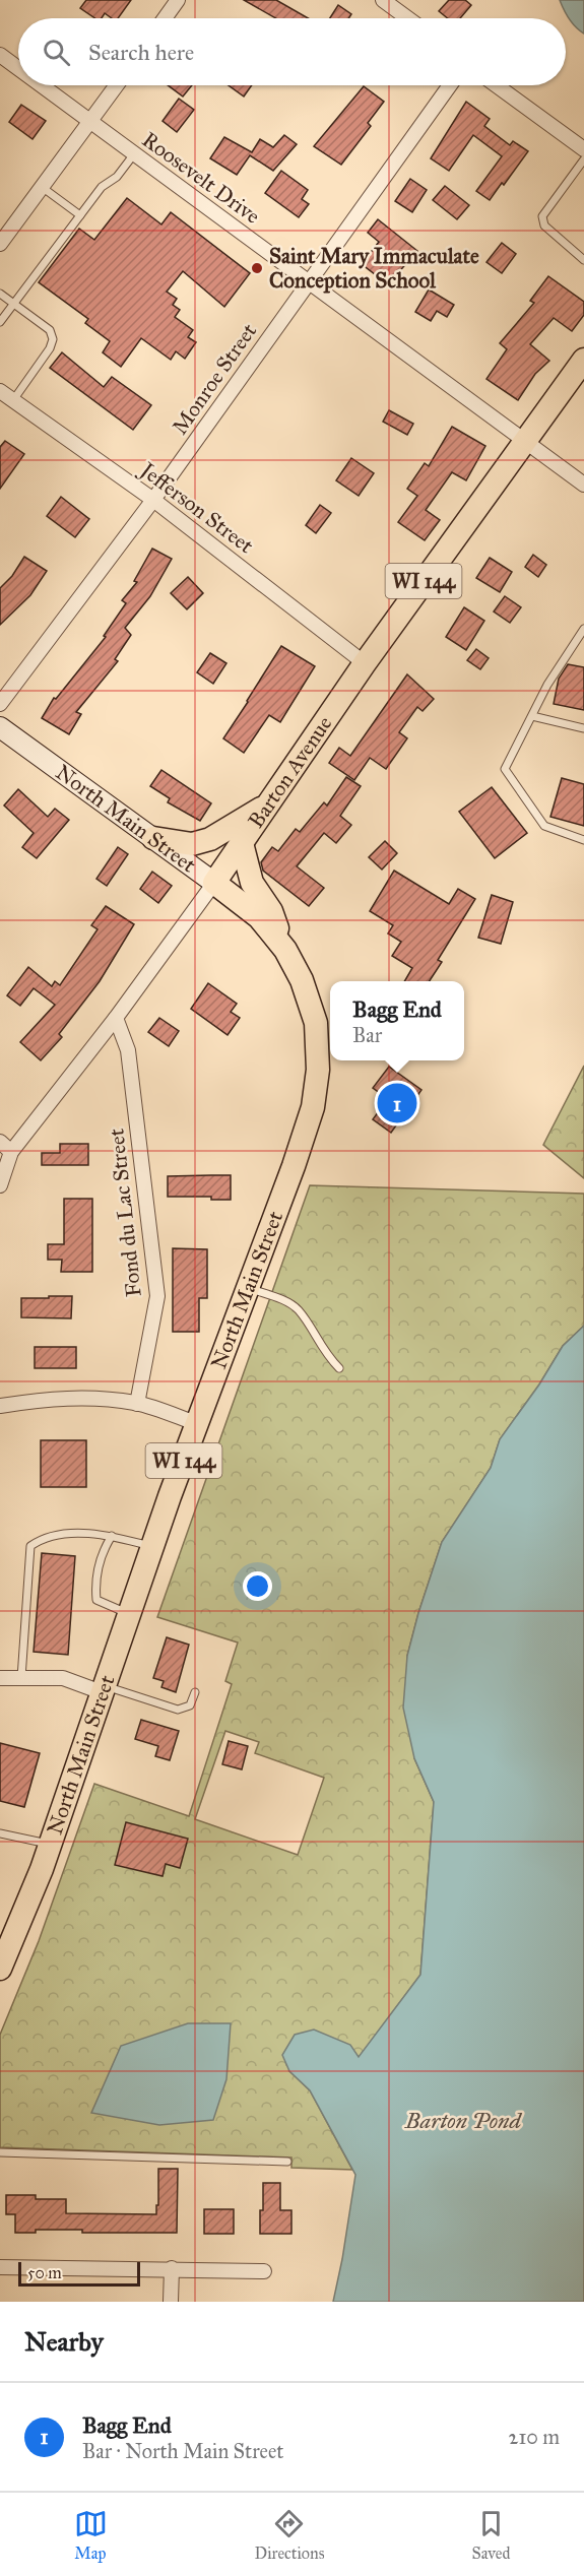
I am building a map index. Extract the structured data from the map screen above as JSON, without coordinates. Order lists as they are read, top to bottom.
{
  "streets": {
    "main road": ["WI 144", "Barton Avenue", "North Main Street"],
    "street": [
      "Roosevelt Drive",
      "Monroe Street",
      "Jefferson Street",
      "Fond du Lac Street"
    ]
  },
  "crossings": [
    ["Roosevelt Drive", "Monroe Street"],
    ["Roosevelt Drive", "Barton Avenue"],
    ["Monroe Street", "Jefferson Street"],
    ["Jefferson Street", "Barton Avenue"],
    ["Barton Avenue", "North Main Street"],
    ["Barton Avenue", "Fond du Lac Street"]
  ],
  "water": ["Barton Pond"],
  "places": ["Saint Mary Immaculate Conception School"],
  "scale_bar": "50 m",
  "page": {
    "search": "Search here",
    "popup": ["Bagg End", "Bar"],
    "pins": "1",
    "scale": "50 m",
    "heading": "Nearby",
    "list": [
      {
        "mark": "1",
        "name": "Bagg End",
        "note": "Bar · North Main Street",
        "value": "210 m"
      }
    ],
    "nav": ["Map", "Directions", "Saved"]
  }
}
